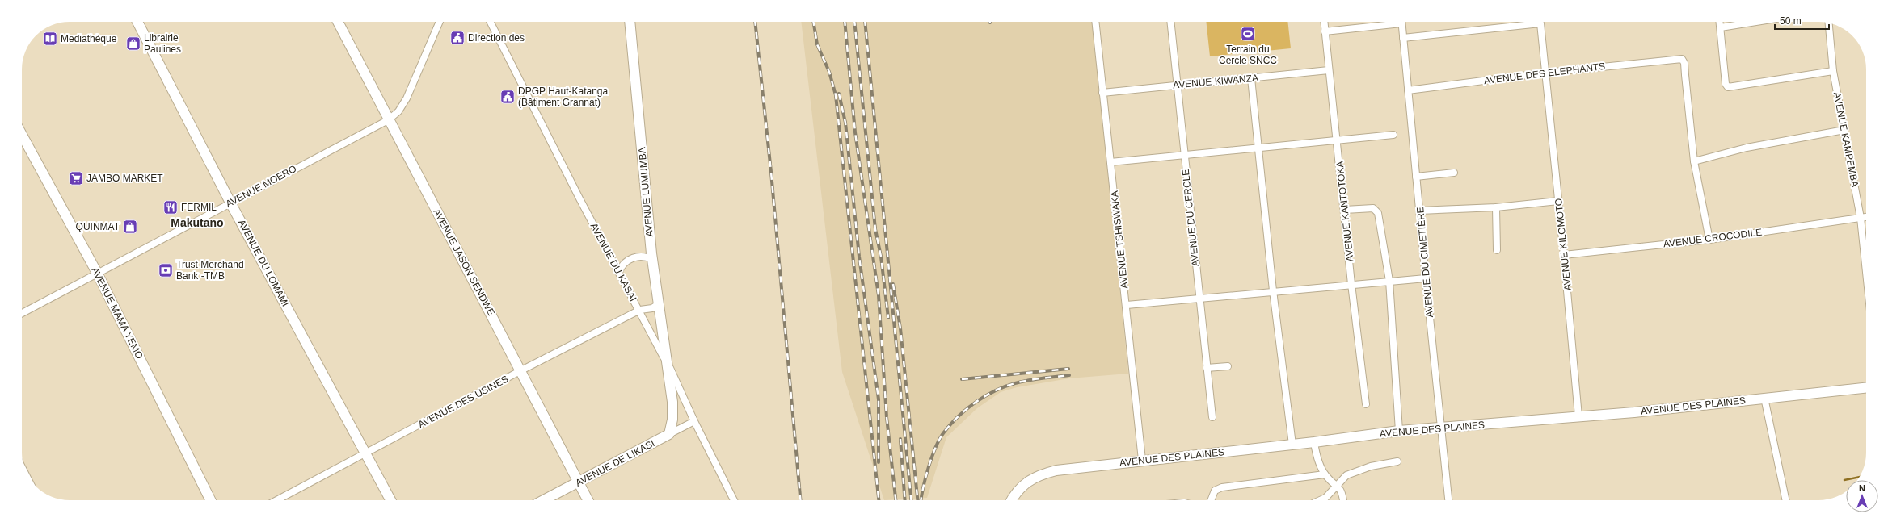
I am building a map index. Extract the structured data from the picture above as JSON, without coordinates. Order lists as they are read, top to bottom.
{
  "streets": {
    "main road": [
      "AVENUE LUMUMBA",
      "AVENUE JASON SENDWE",
      "AVENUE DU LOMAMI",
      "AVENUE MAMA YEMO",
      "AVENUE DES PLAINES",
      "AVENUE DE LIKASI"
    ],
    "street": [
      "AVENUE DES ELEPHANTS",
      "AVENUE KIWANZA",
      "AVENUE KAMPEMBA",
      "AVENUE MOERO",
      "AVENUE KANTOTOKA",
      "AVENUE DU CERCLE",
      "AVENUE CROCODILE",
      "AVENUE TSHISWAKA",
      "AVENUE KILOMOTO",
      "AVENUE DU KASAI",
      "AVENUE DU CIMETIÈRE",
      "AVENUE DES USINES"
    ]
  },
  "crossings": [
    ["AVENUE DES ELEPHANTS", "AVENUE KILOMOTO"],
    ["AVENUE DES ELEPHANTS", "AVENUE DU CIMETIÈRE"],
    ["AVENUE KIWANZA", "AVENUE KANTOTOKA"],
    ["AVENUE KIWANZA", "AVENUE DU CERCLE"],
    ["AVENUE KIWANZA", "AVENUE TSHISWAKA"],
    ["AVENUE KAMPEMBA", "AVENUE CROCODILE"],
    ["AVENUE MOERO", "AVENUE JASON SENDWE"],
    ["AVENUE MOERO", "AVENUE DU LOMAMI"],
    ["AVENUE MOERO", "AVENUE MAMA YEMO"],
    ["AVENUE LUMUMBA", "AVENUE DU KASAI"],
    ["AVENUE LUMUMBA", "AVENUE DES USINES"],
    ["AVENUE LUMUMBA", "AVENUE DE LIKASI"],
    ["AVENUE CROCODILE", "AVENUE KILOMOTO"],
    ["AVENUE TSHISWAKA", "AVENUE DES PLAINES"],
    ["AVENUE KILOMOTO", "AVENUE DES PLAINES"],
    ["AVENUE JASON SENDWE", "AVENUE DES USINES"],
    ["AVENUE JASON SENDWE", "AVENUE DE LIKASI"],
    ["AVENUE DU KASAI", "AVENUE DES USINES"],
    ["AVENUE DU KASAI", "AVENUE DE LIKASI"],
    ["AVENUE DU CIMETIÈRE", "AVENUE DES PLAINES"],
    ["AVENUE DU LOMAMI", "AVENUE DES USINES"]
  ],
  "districts": ["Makutano"],
  "places": {
    "sports": ["Terrain du Cercle SNCC"],
    "public building": ["Direction des", "DPGP Haut-Katanga (Bâtiment Grannat)"],
    "library": ["Mediathèque"],
    "shop": ["Librairie Paulines", "QUINMAT"],
    "supermarket": ["JAMBO MARKET"],
    "restaurant": ["FERMIL"],
    "bank": ["Trust Merchand Bank -TMB"]
  },
  "scale_bar": "50 m",
  "north": "top"
}
